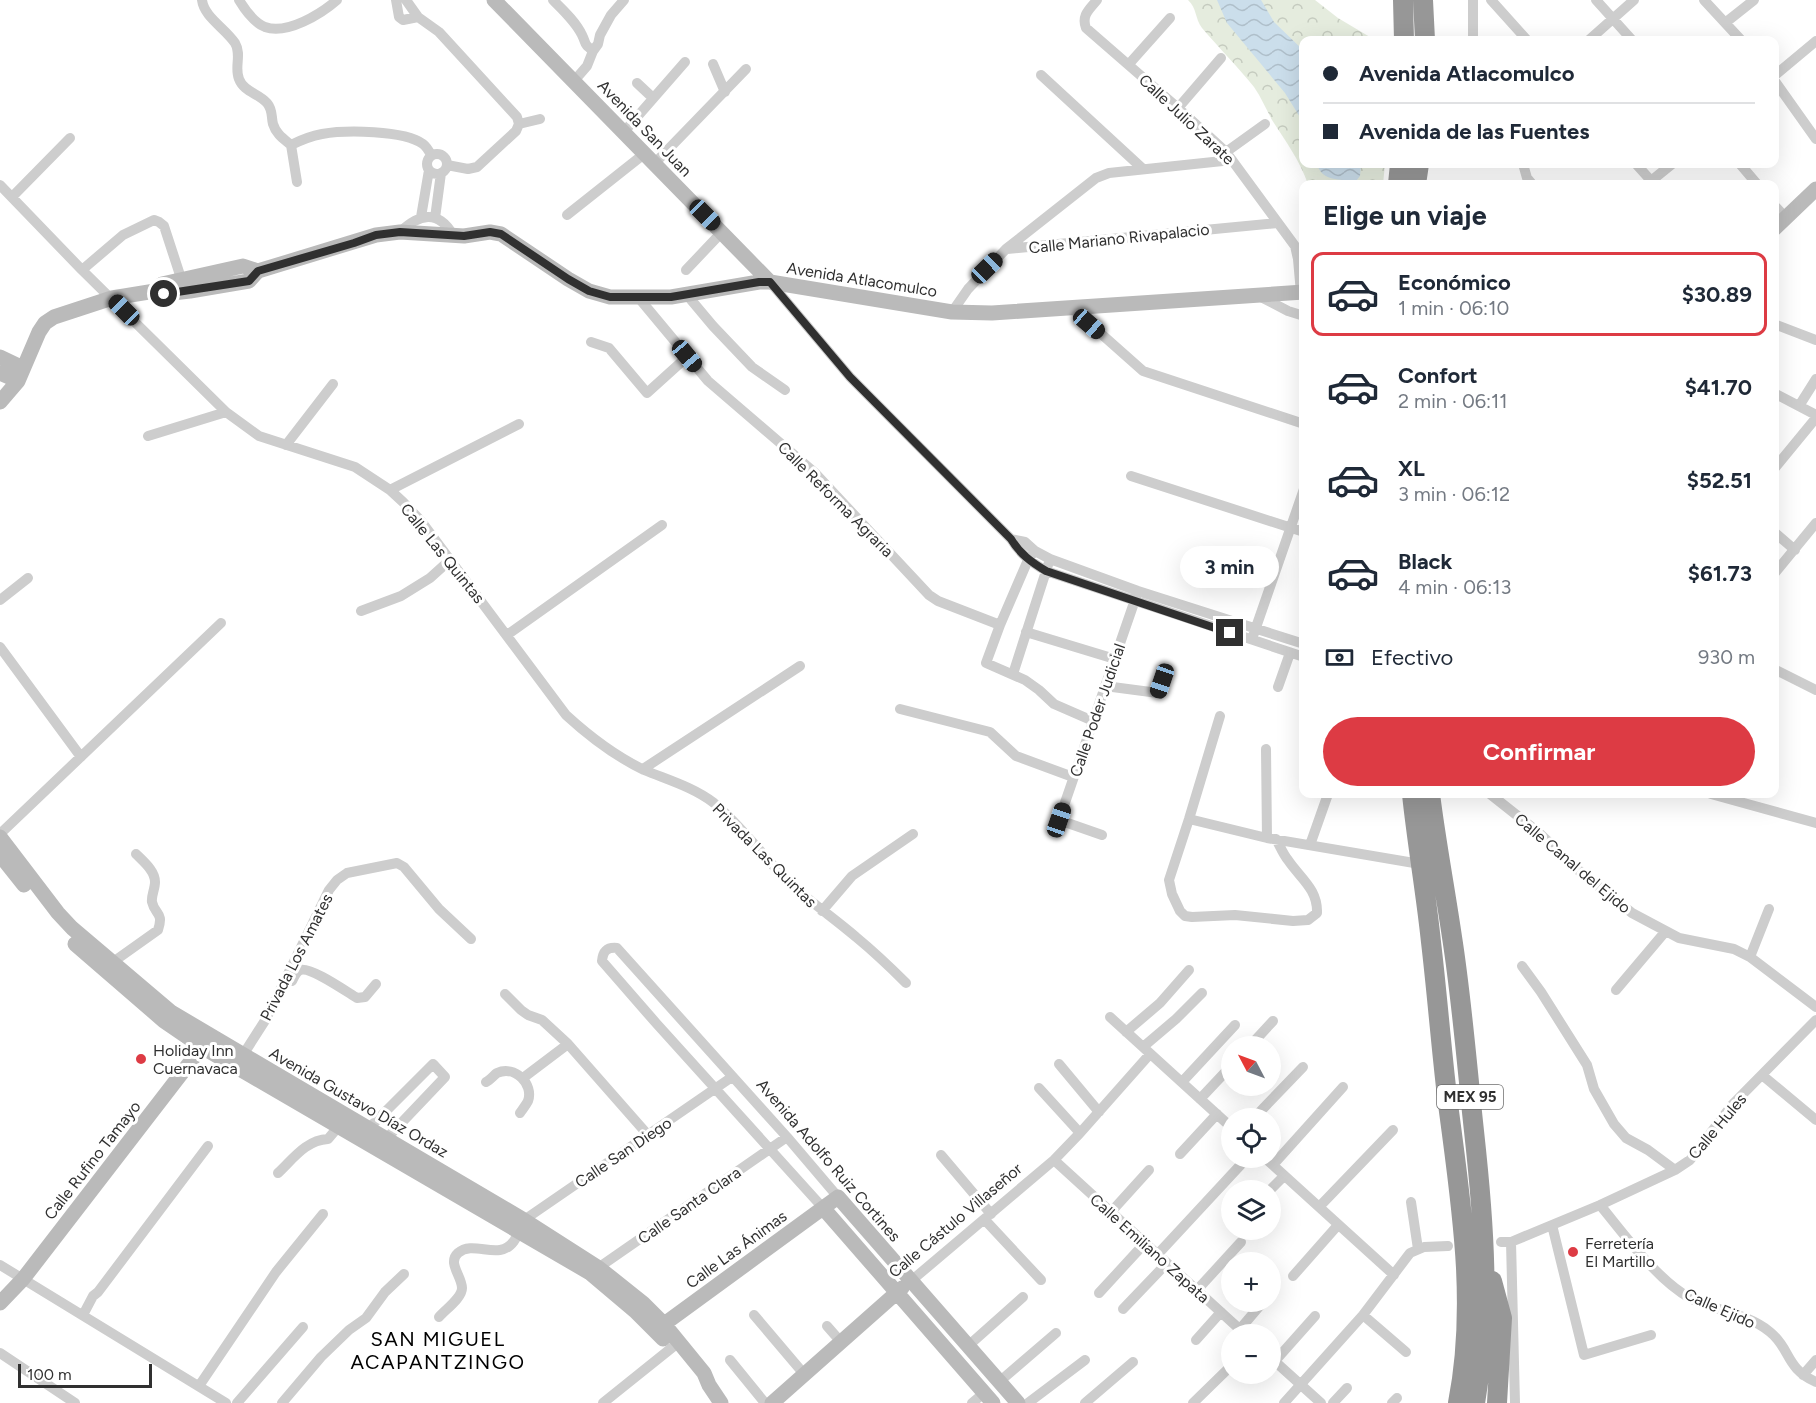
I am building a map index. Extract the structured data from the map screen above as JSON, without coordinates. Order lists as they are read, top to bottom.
{
  "streets": {
    "highway": ["MEX 95"],
    "street": [
      "Calle Julio Zarate",
      "Avenida San Juan",
      "Calle Mariano Rivapalacio",
      "Avenida Atlacomulco",
      "Calle Reforma Agraria",
      "Calle Las Quintas",
      "Calle Poder Judicial",
      "Privada Las Quintas",
      "Calle Canal del Ejido",
      "Privada Los Amates",
      "Avenida Gustavo Díaz Ordaz",
      "Calle Hules",
      "Calle San Diego",
      "Calle Rufino Tamayo",
      "Avenida Adolfo Ruiz Cortines",
      "Calle Santa Clara",
      "Calle Cástulo Villaseñor",
      "Calle Emiliano Zapata",
      "Calle Las Ánimas",
      "Calle Ejido"
    ]
  },
  "crossings": [
    ["Calle Julio Zarate", "Calle Mariano Rivapalacio"],
    ["Avenida San Juan", "Avenida Atlacomulco"],
    ["Calle Mariano Rivapalacio", "Avenida Atlacomulco"],
    ["Avenida Atlacomulco", "Calle Reforma Agraria"],
    ["Avenida Atlacomulco", "Calle Las Quintas"],
    ["Calle Las Quintas", "Privada Las Quintas"],
    ["Privada Los Amates", "Avenida Gustavo Díaz Ordaz"],
    ["Avenida Gustavo Díaz Ordaz", "Calle San Diego"],
    ["Avenida Gustavo Díaz Ordaz", "Calle Rufino Tamayo"],
    ["Avenida Gustavo Díaz Ordaz", "Calle Santa Clara"],
    ["Avenida Gustavo Díaz Ordaz", "Calle Las Ánimas"],
    ["Calle Hules", "Calle Ejido"],
    ["Calle San Diego", "Avenida Adolfo Ruiz Cortines"],
    ["Avenida Adolfo Ruiz Cortines", "Calle Santa Clara"],
    ["Avenida Adolfo Ruiz Cortines", "Calle Cástulo Villaseñor"],
    ["Avenida Adolfo Ruiz Cortines", "Calle Las Ánimas"],
    ["Calle Cástulo Villaseñor", "Calle Emiliano Zapata"]
  ],
  "districts": ["SAN MIGUEL ACAPANTZINGO"],
  "places": ["Holiday Inn Cuernavaca", "Ferretería El Martillo"],
  "scale_bar": "100 m",
  "north": "top left",
  "page": {
    "banner": ["Avenida Atlacomulco", "Avenida de las Fuentes"],
    "heading": "Elige un viaje",
    "list": [
      {
        "name": "Económico",
        "note": "1 min · 06:10",
        "value": "$30.89"
      },
      {
        "name": "Confort",
        "note": "2 min · 06:11",
        "value": "$41.70"
      },
      {
        "name": "XL",
        "note": "3 min · 06:12",
        "value": "$52.51"
      },
      {
        "name": "Black",
        "note": "4 min · 06:13",
        "value": "$61.73"
      }
    ],
    "bubble": "3 min",
    "pay": ["Efectivo", "930 m"],
    "buttons": "Confirmar",
    "map_buttons": ["+", "−"],
    "scale": "100 m"
  }
}
